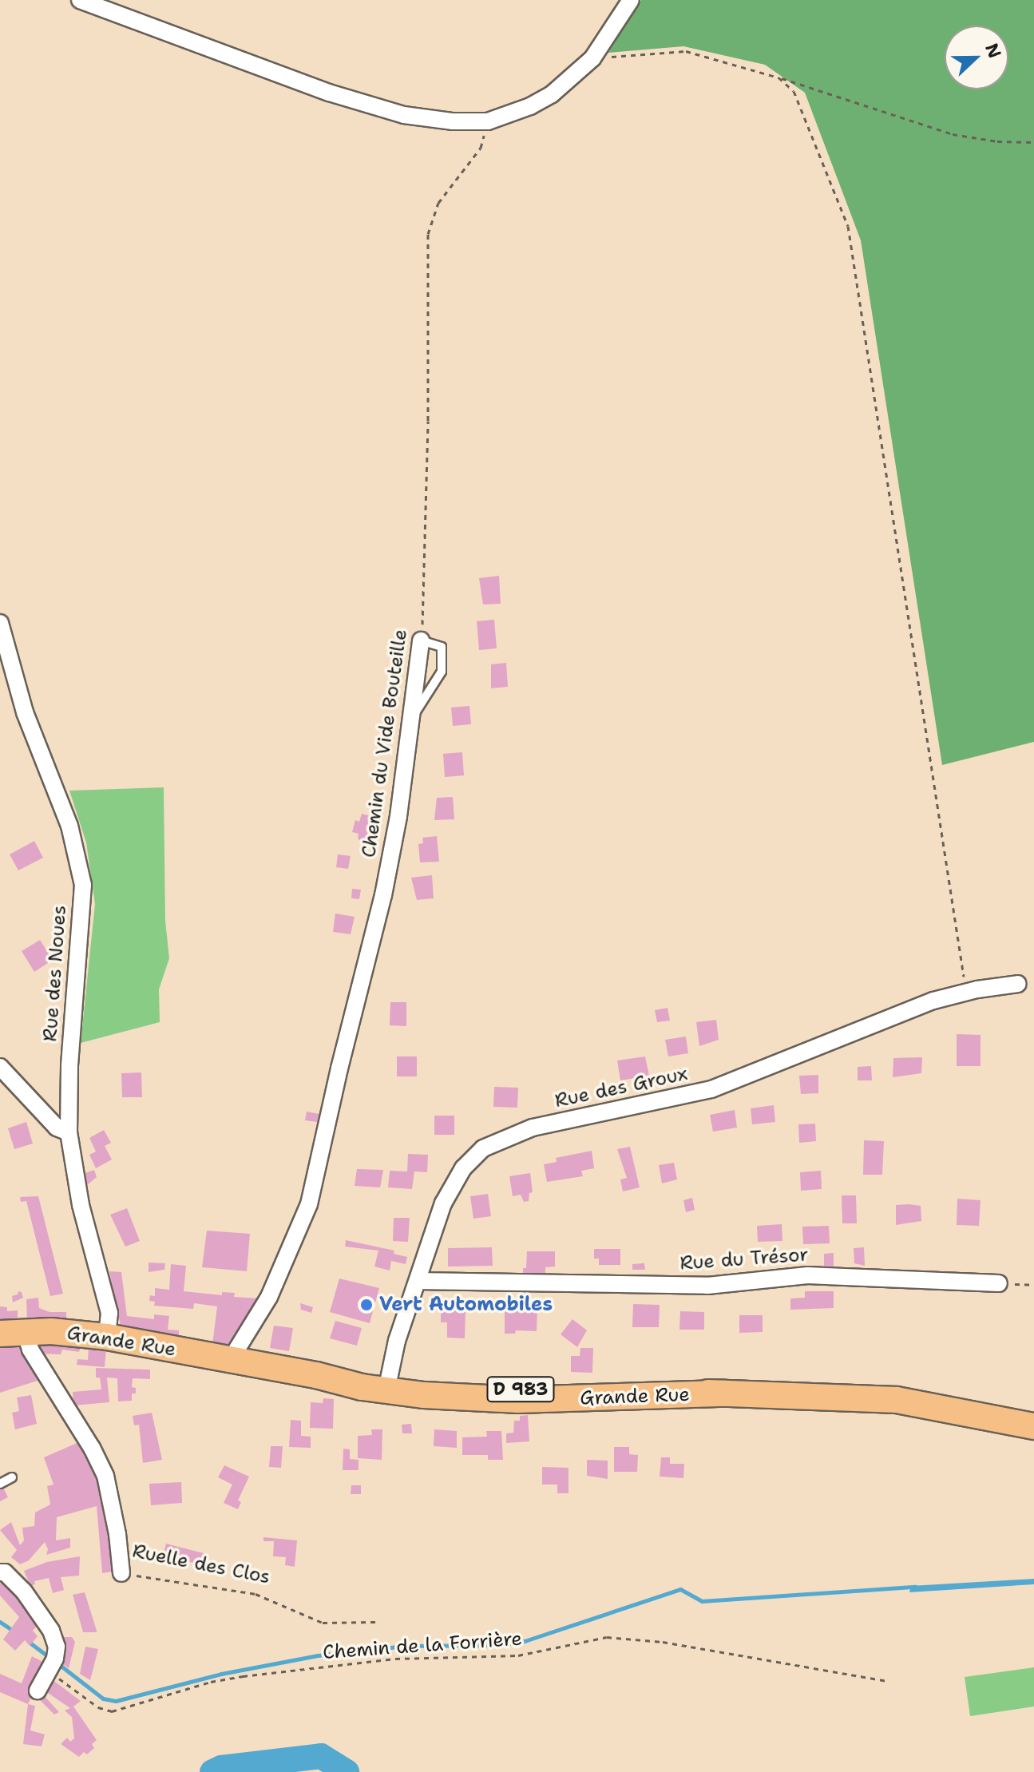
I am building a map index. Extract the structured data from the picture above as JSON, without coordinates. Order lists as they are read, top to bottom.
{
  "streets": {
    "main road": ["Grande Rue", "D 983"],
    "street": [
      "Chemin du Vide Bouteille",
      "Rue des Noues",
      "Rue des Groux",
      "Rue du Trésor",
      "Ruelle des Clos"
    ],
    "path": ["Chemin de la Forrière"]
  },
  "crossings": [
    ["Chemin du Vide Bouteille", "Grande Rue"],
    ["Rue des Noues", "Grande Rue"],
    ["Rue des Groux", "Rue du Trésor"],
    ["Rue des Groux", "Grande Rue"],
    ["Grande Rue", "Ruelle des Clos"]
  ],
  "places": ["Vert Automobiles"],
  "north": "right"
}
